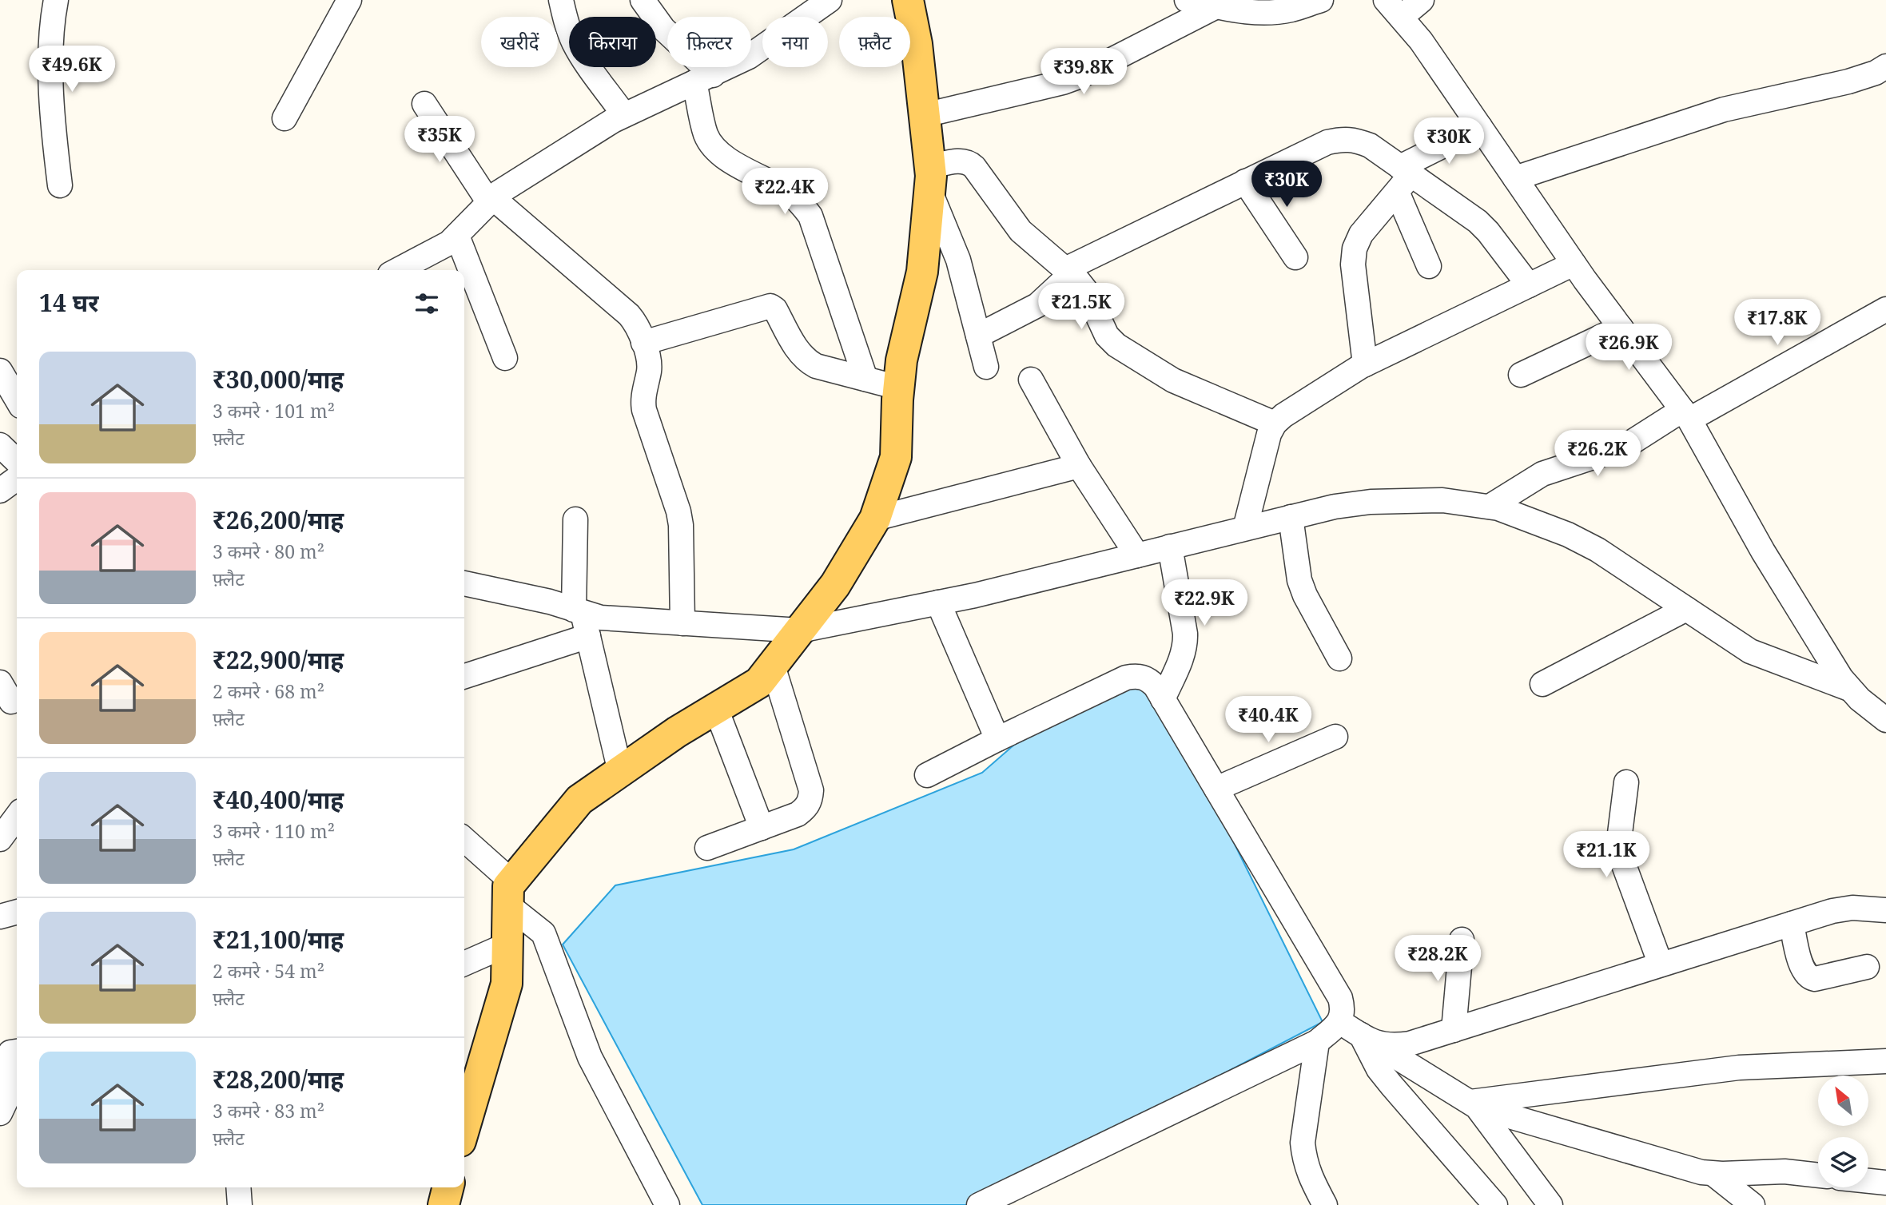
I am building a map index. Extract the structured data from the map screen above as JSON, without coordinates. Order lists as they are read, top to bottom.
{
  "north": "top left",
  "page": {
    "chip": [
      "खरीदें",
      "किराया",
      "फ़िल्टर",
      "नया",
      "फ़्लैट"
    ],
    "price": [
      "₹49.6K",
      "₹39.8K",
      "₹35K",
      "₹30K",
      "₹30K",
      "₹22.4K",
      "₹21.5K",
      "₹17.8K",
      "₹26.9K",
      "₹26.2K",
      "₹22.9K",
      "₹40.4K",
      "₹21.1K",
      "₹28.2K"
    ],
    "heading": "14 घर",
    "list": [
      {
        "name": "₹30,000/माह",
        "note": "3 कमरे · 101 m² · फ़्लैट"
      },
      {
        "name": "₹26,200/माह",
        "note": "3 कमरे · 80 m² · फ़्लैट"
      },
      {
        "name": "₹22,900/माह",
        "note": "2 कमरे · 68 m² · फ़्लैट"
      },
      {
        "name": "₹40,400/माह",
        "note": "3 कमरे · 110 m² · फ़्लैट"
      },
      {
        "name": "₹21,100/माह",
        "note": "2 कमरे · 54 m² · फ़्लैट"
      },
      {
        "name": "₹28,200/माह",
        "note": "3 कमरे · 83 m² · फ़्लैट"
      }
    ]
  }
}
